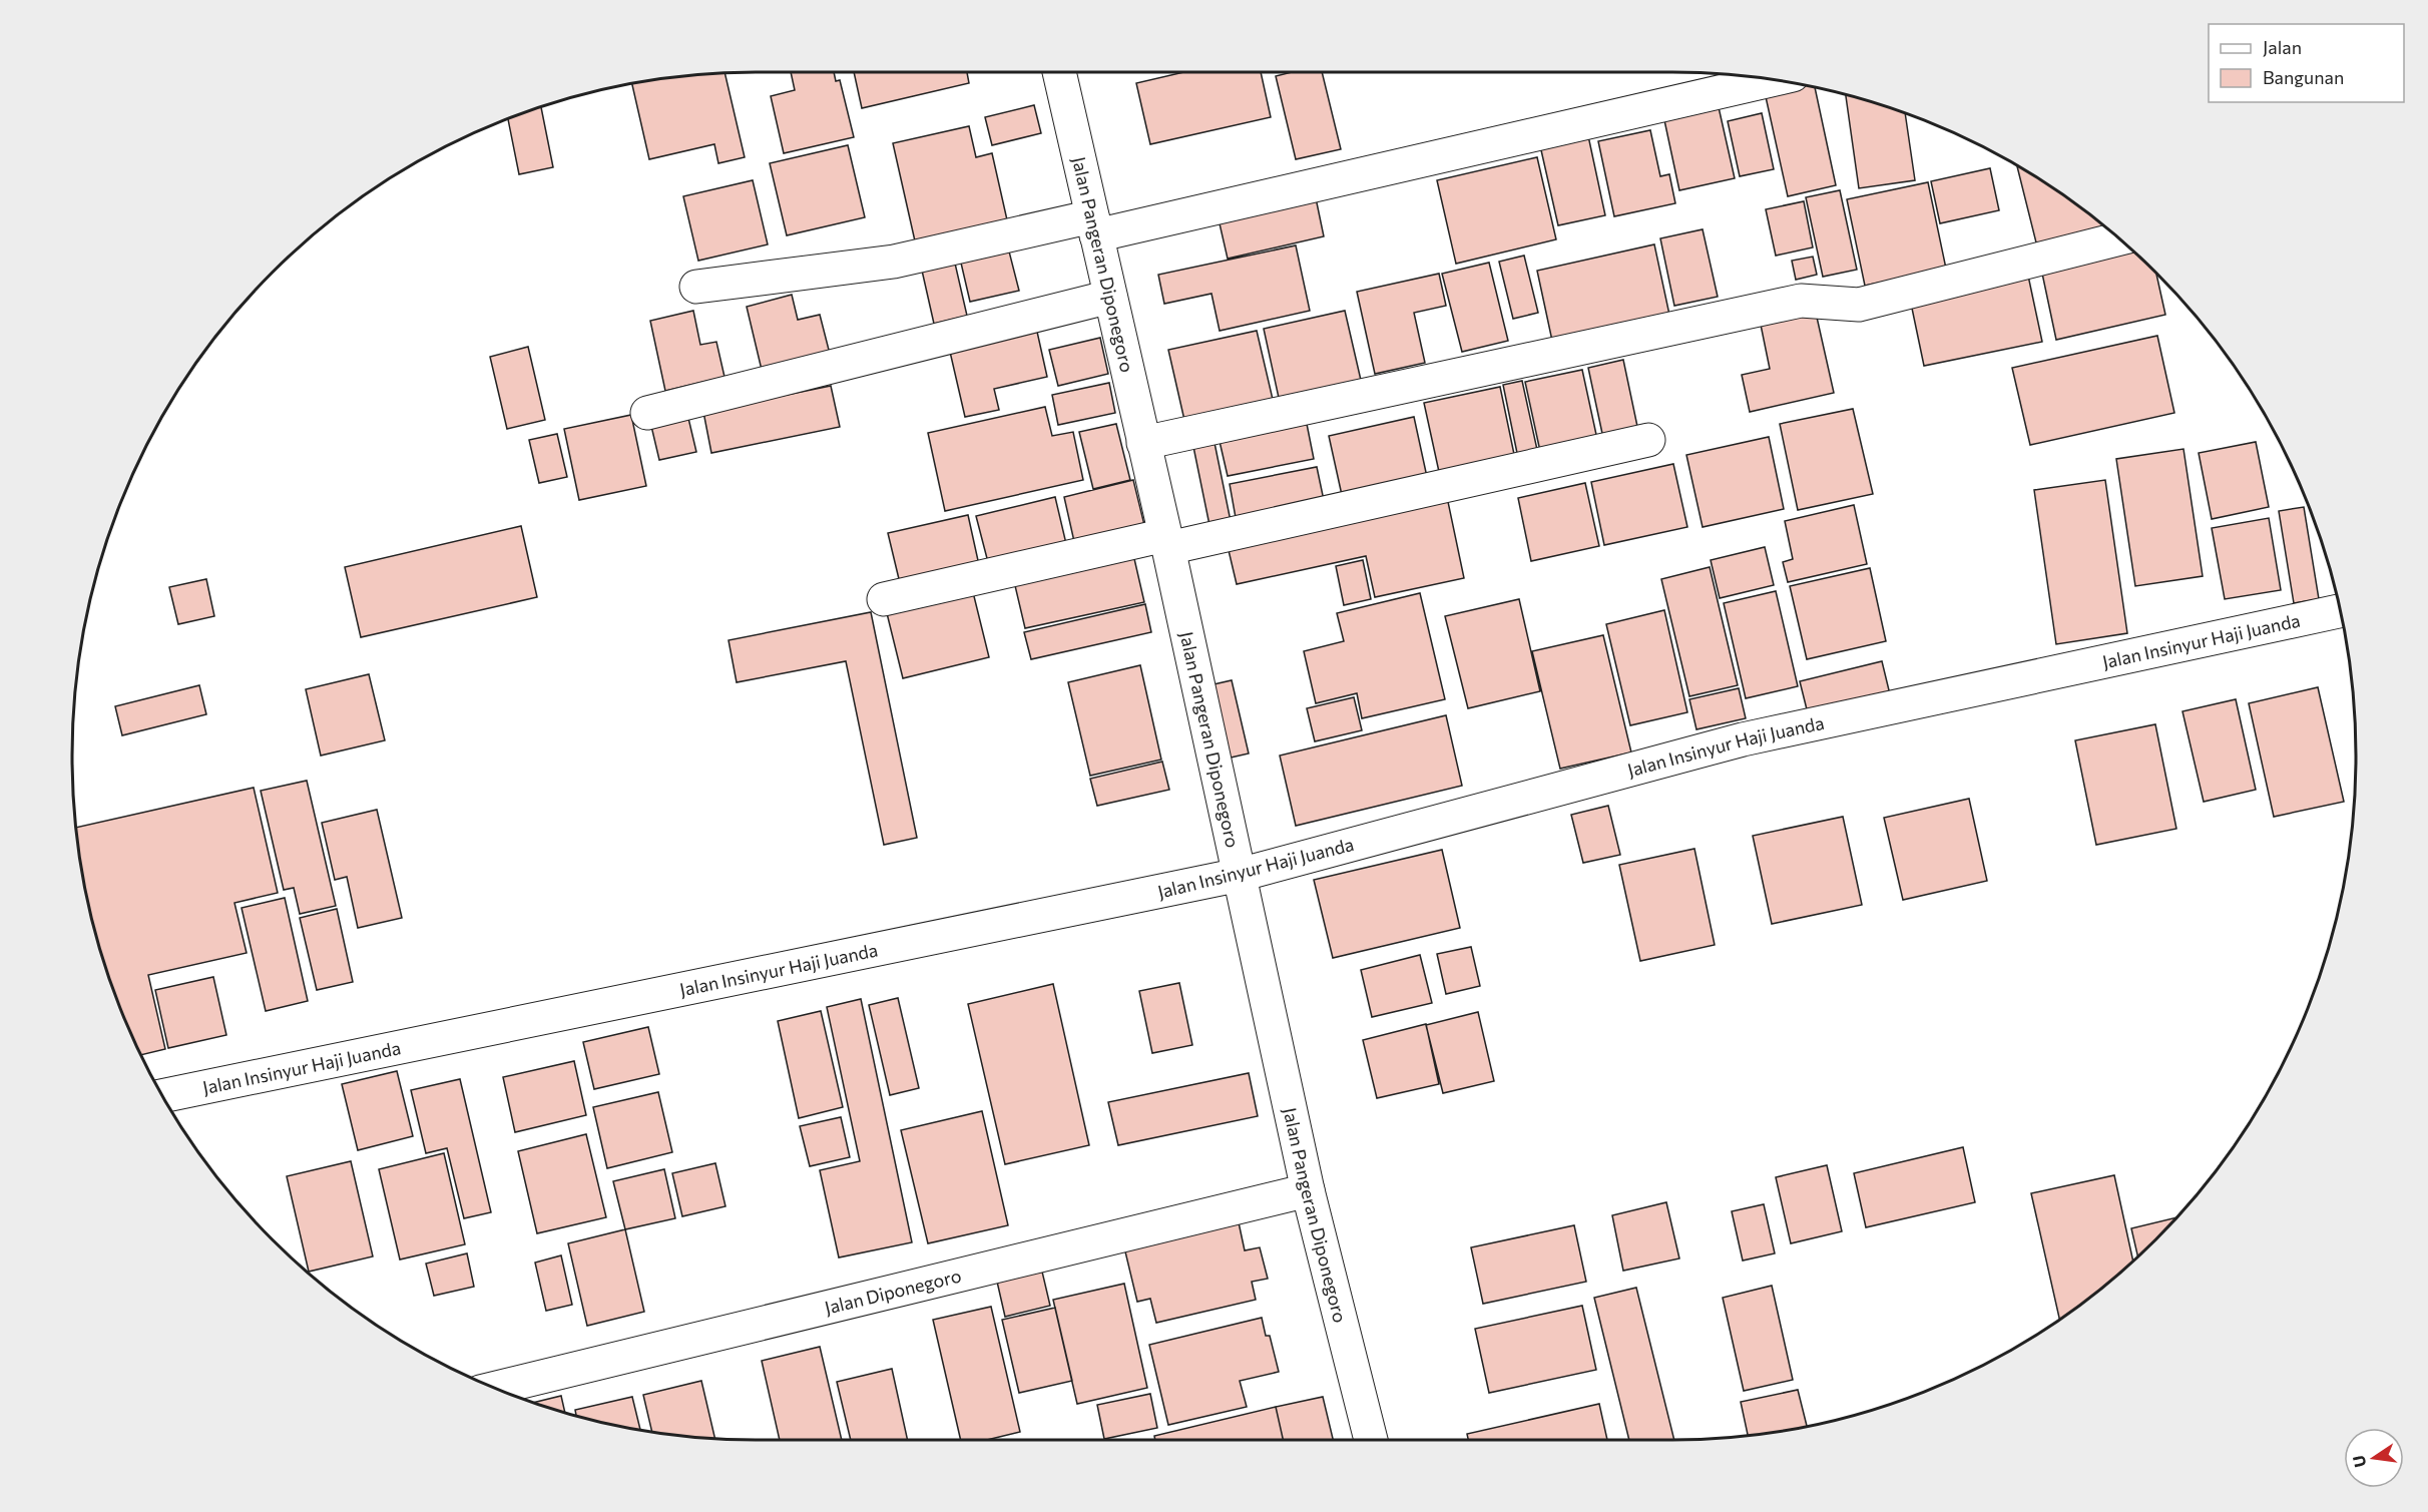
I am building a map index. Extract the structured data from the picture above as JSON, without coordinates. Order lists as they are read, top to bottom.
{
  "streets": {
    "street": ["Jalan Pangeran Diponegoro", "Jalan Insinyur Haji Juanda", "Jalan Diponegoro"]
  },
  "crossings": [
    ["Jalan Pangeran Diponegoro", "Jalan Insinyur Haji Juanda"],
    ["Jalan Pangeran Diponegoro", "Jalan Diponegoro"]
  ],
  "legend": ["Jalan", "Bangunan"],
  "north": "left"
}
